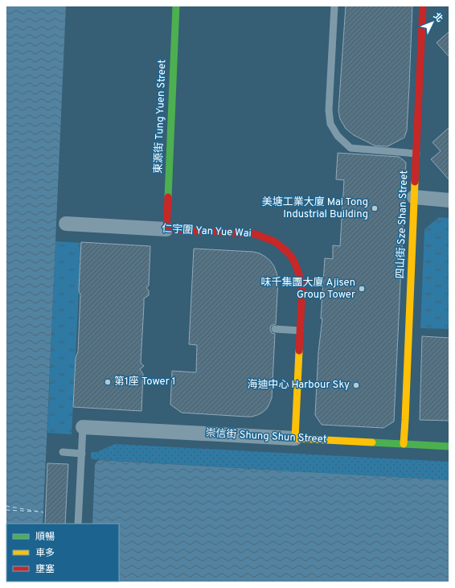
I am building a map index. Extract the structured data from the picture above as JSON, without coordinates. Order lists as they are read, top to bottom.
{
  "streets": {
    "street": [
      "東源街 Tung Yuen Street",
      "四山街 Sze Shan Street",
      "仁宇圍 Yan Yue Wai",
      "崇信街 Shung Shun Street"
    ]
  },
  "crossings": [
    ["東源街 Tung Yuen Street", "仁宇圍 Yan Yue Wai"],
    ["四山街 Sze Shan Street", "崇信街 Shung Shun Street"],
    ["仁宇圍 Yan Yue Wai", "崇信街 Shung Shun Street"]
  ],
  "places": [
    "美塘工業大廈 Mai Tong Industrial Building",
    "味千集團大廈 Ajisen Group Tower",
    "第1座 Tower 1",
    "海迪中心 Harbour Sky"
  ],
  "legend": ["順暢", "車多", "壅塞"],
  "north": "top right"
}
